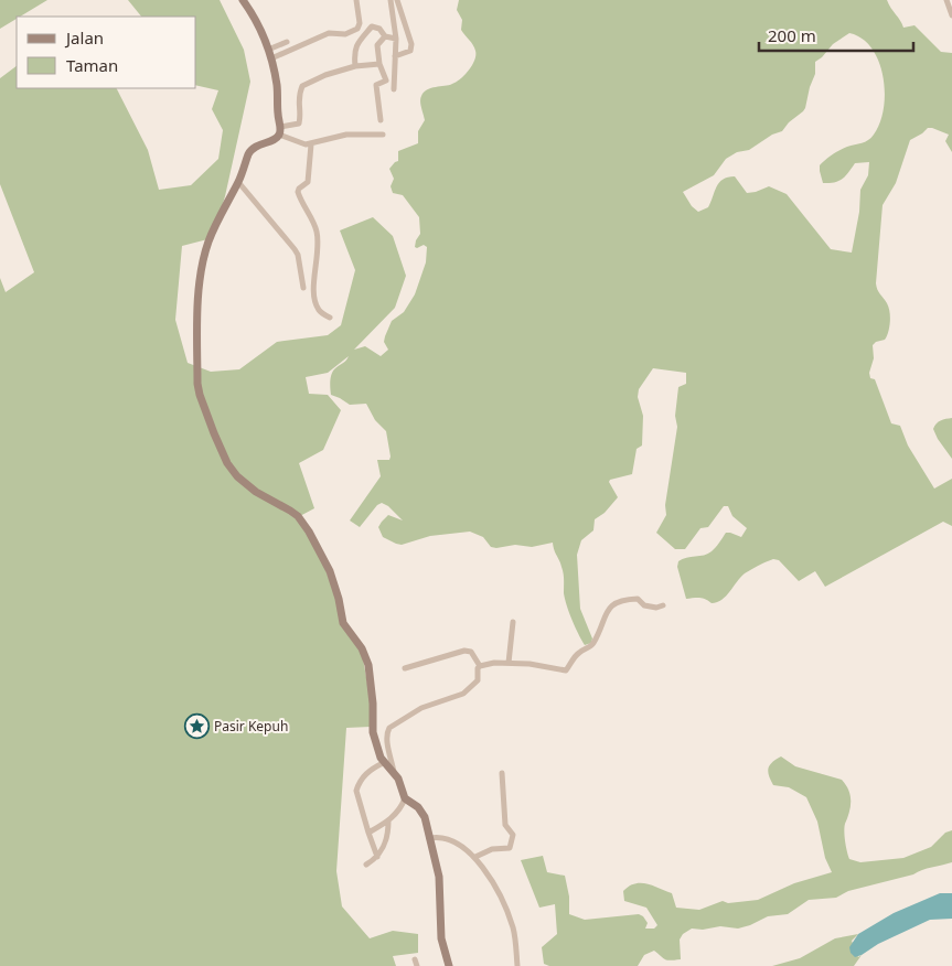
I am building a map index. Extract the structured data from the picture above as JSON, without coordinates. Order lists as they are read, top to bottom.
{
  "places": {
    "place": ["Pasir Kepuh"]
  },
  "legend": ["Jalan", "Taman"],
  "scale_bar": "200 m"
}
